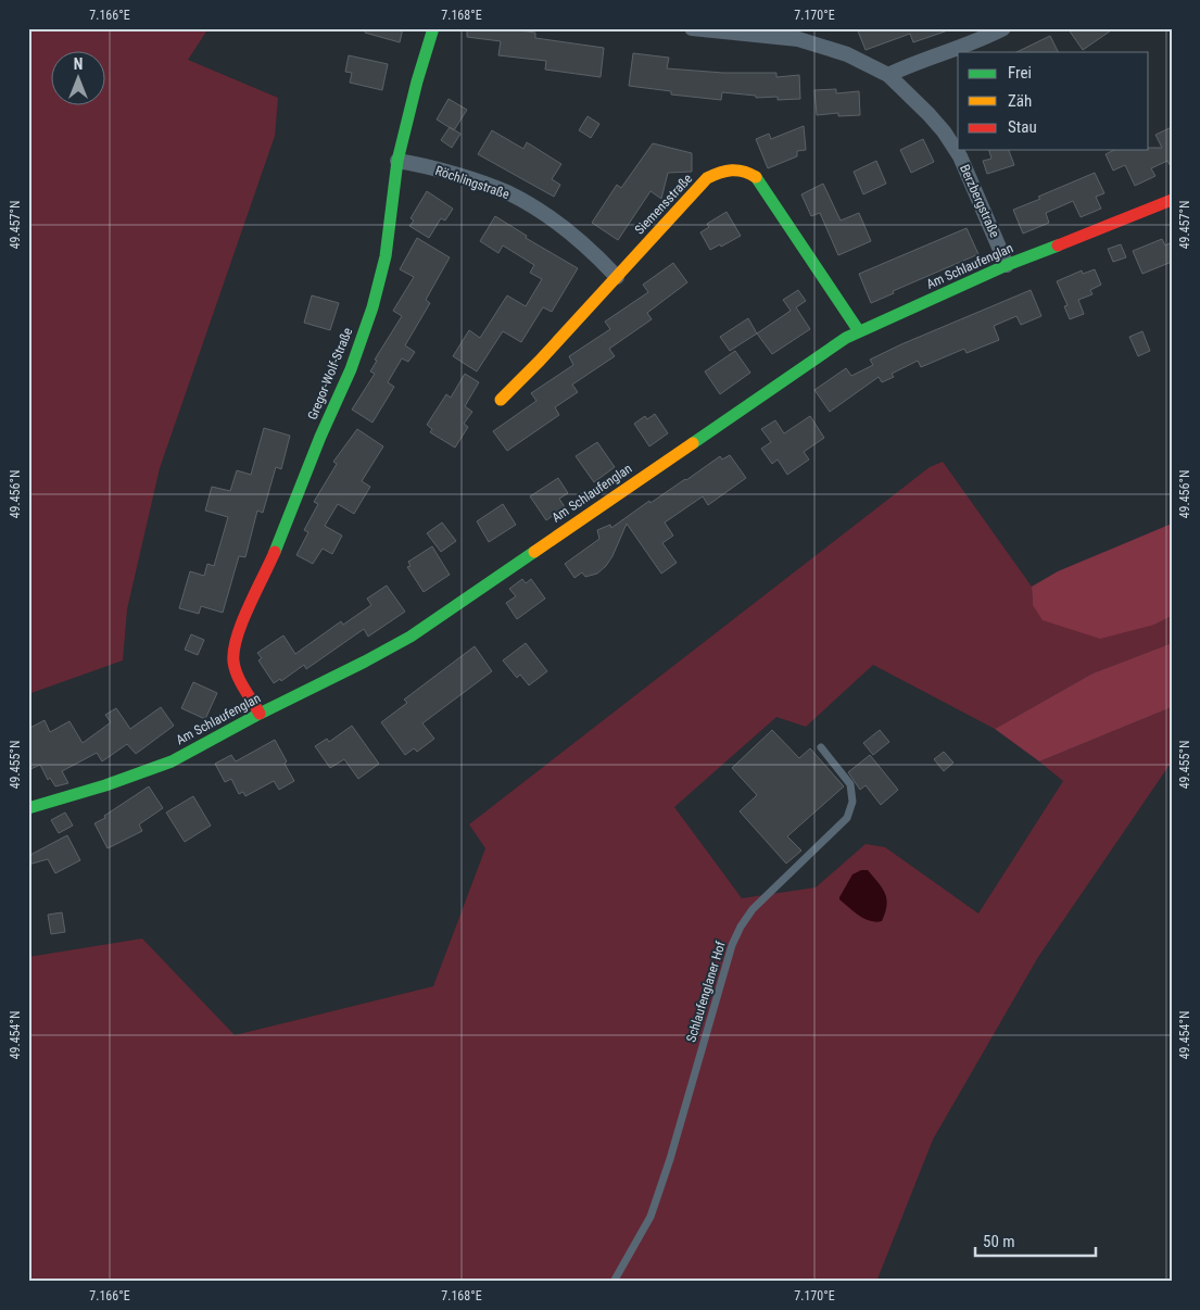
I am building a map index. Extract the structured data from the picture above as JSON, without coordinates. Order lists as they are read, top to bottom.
{
  "streets": {
    "street": [
      "Röchlingstraße",
      "Berzbergstraße",
      "Siemensstraße",
      "Am Schlaufenglan",
      "Gregor-Wolf-Straße"
    ],
    "lane": ["Schlaufenglaner Hof"]
  },
  "crossings": [
    ["Röchlingstraße", "Siemensstraße"],
    ["Röchlingstraße", "Gregor-Wolf-Straße"],
    ["Berzbergstraße", "Am Schlaufenglan"],
    ["Siemensstraße", "Am Schlaufenglan"],
    ["Am Schlaufenglan", "Gregor-Wolf-Straße"]
  ],
  "legend": ["Frei", "Zäh", "Stau"],
  "scale_bar": "50 m",
  "north": "top",
  "coordinates": [
    "7.166°E",
    "7.168°E",
    "7.170°E",
    "49.457°N",
    "49.456°N",
    "49.455°N",
    "49.454°N"
  ]
}
